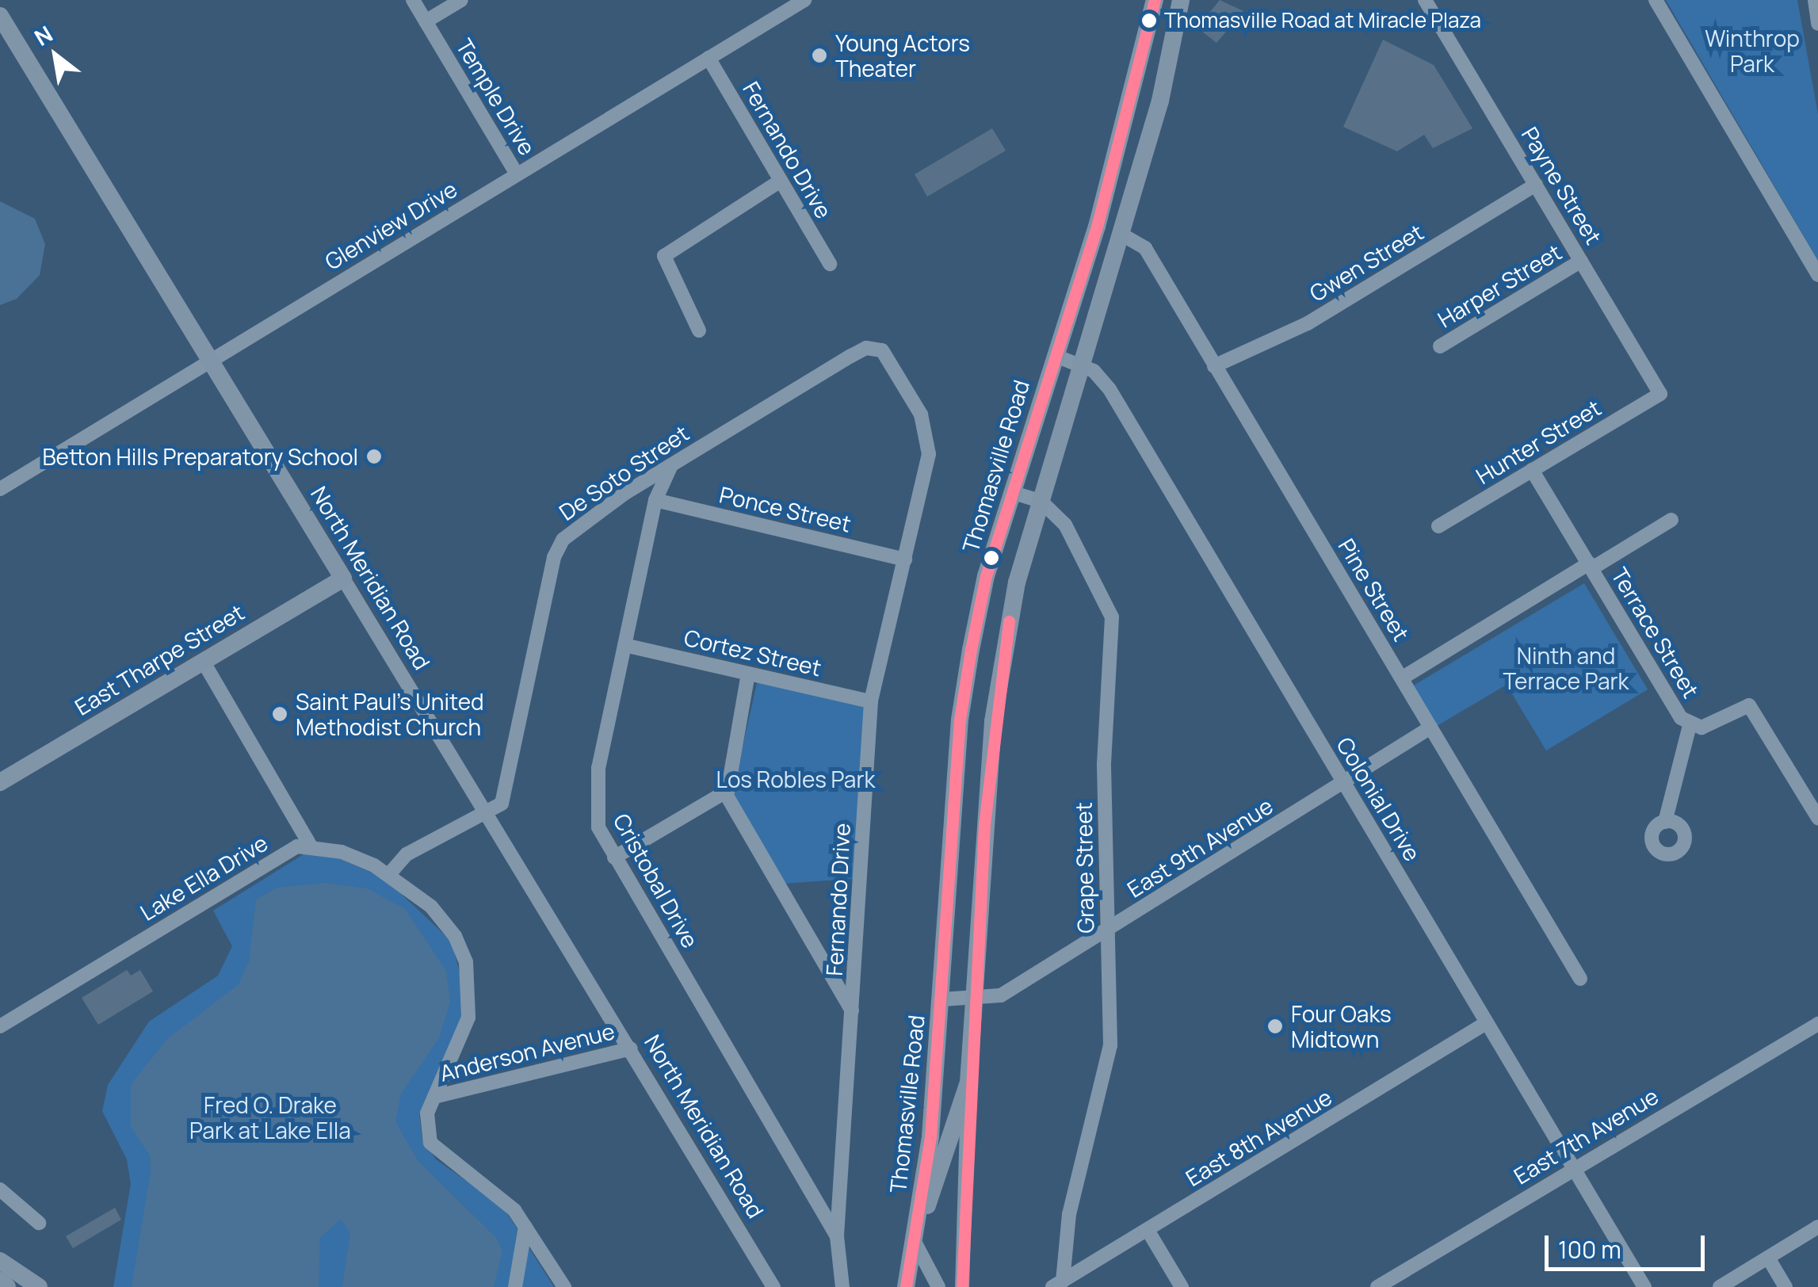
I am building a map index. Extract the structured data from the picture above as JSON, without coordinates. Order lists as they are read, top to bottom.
{
  "streets": {
    "main road": ["Thomasville Road", "North Meridian Road", "East Tharpe Street"],
    "street": [
      "Temple Drive",
      "Fernando Drive",
      "Payne Street",
      "Glenview Drive",
      "Gwen Street",
      "Harper Street",
      "Hunter Street",
      "De Soto Street",
      "Ponce Street",
      "Pine Street",
      "Terrace Street",
      "Cortez Street",
      "Colonial Drive",
      "East 9th Avenue",
      "Grape Street",
      "Lake Ella Drive",
      "Cristobal Drive",
      "Anderson Avenue",
      "East 7th Avenue",
      "East 8th Avenue"
    ]
  },
  "crossings": [
    ["Temple Drive", "Glenview Drive"],
    ["Fernando Drive", "Glenview Drive"],
    ["Fernando Drive", "De Soto Street"],
    ["Fernando Drive", "Ponce Street"],
    ["Fernando Drive", "Cortez Street"],
    ["Fernando Drive", "Cristobal Drive"],
    ["Payne Street", "Gwen Street"],
    ["Payne Street", "Harper Street"],
    ["Payne Street", "Hunter Street"],
    ["Glenview Drive", "North Meridian Road"],
    ["Gwen Street", "Pine Street"],
    ["Hunter Street", "Terrace Street"],
    ["Thomasville Road", "Pine Street"],
    ["Thomasville Road", "Colonial Drive"],
    ["Thomasville Road", "East 9th Avenue"],
    ["Thomasville Road", "Grape Street"],
    ["De Soto Street", "North Meridian Road"],
    ["De Soto Street", "Cristobal Drive"],
    ["Ponce Street", "Cristobal Drive"],
    ["North Meridian Road", "East Tharpe Street"],
    ["North Meridian Road", "Anderson Avenue"],
    ["Pine Street", "East 9th Avenue"],
    ["Cortez Street", "Cristobal Drive"],
    ["Colonial Drive", "East 9th Avenue"],
    ["Colonial Drive", "East 7th Avenue"],
    ["Colonial Drive", "East 8th Avenue"],
    ["East 9th Avenue", "Grape Street"],
    ["Grape Street", "East 8th Avenue"]
  ],
  "parks": [
    "Winthrop Park",
    "Ninth and Terrace Park",
    "Los Robles Park",
    "Fred O. Drake Park at Lake Ella"
  ],
  "places": [
    "Thomasville Road at Miracle Plaza",
    "Young Actors Theater",
    "Betton Hills Preparatory School",
    "Saint Paul's United Methodist Church",
    "Four Oaks Midtown"
  ],
  "scale_bar": "100 m",
  "north": "top left"
}
